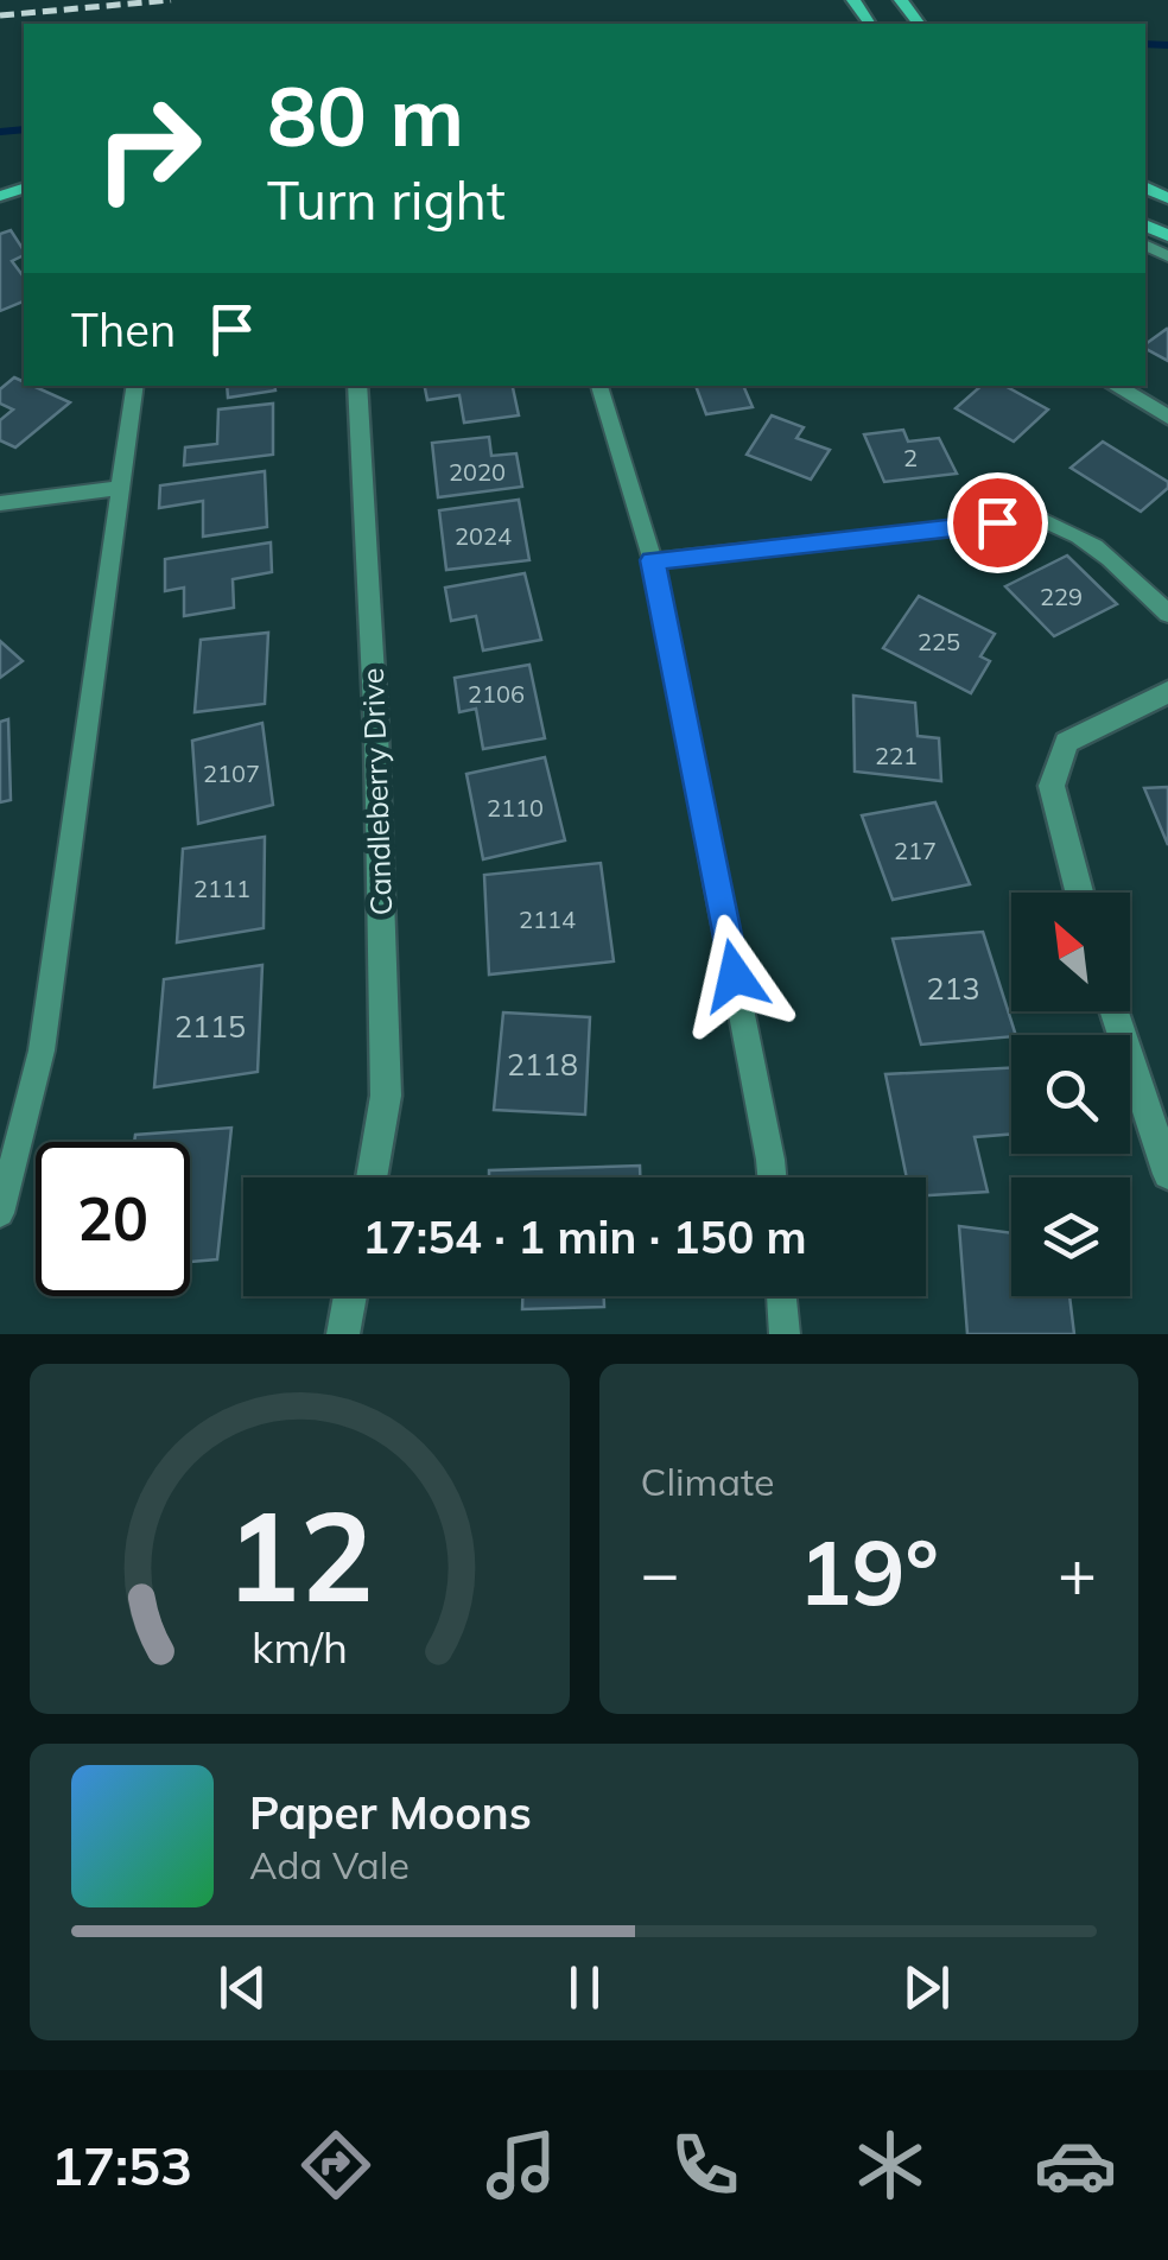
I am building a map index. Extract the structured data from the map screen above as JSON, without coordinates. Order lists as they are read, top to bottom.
{
  "streets": {
    "street": ["Candleberry Drive"]
  },
  "house_numbers": [
    "2",
    "2020",
    "2024",
    "229",
    "225",
    "2106",
    "221",
    "2107",
    "2110",
    "217",
    "2111",
    "2114",
    "213",
    "2115",
    "2118"
  ],
  "north": "top left",
  "page": {
    "turn": ["80 m", "Turn right"],
    "then": "Then",
    "limit": "20",
    "trip": "17:54 · 1 min · 150 m",
    "tile": "Climate",
    "heat": ["−", "19°", "+"],
    "song": ["Paper Moons", "Ada Vale"],
    "tabs": "17:53",
    "gauge": ["12", "km/h"]
  }
}
